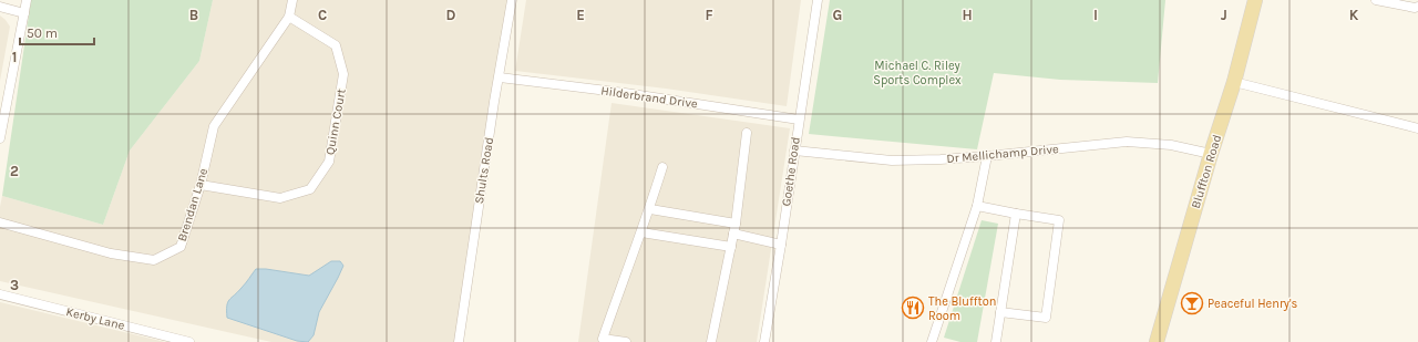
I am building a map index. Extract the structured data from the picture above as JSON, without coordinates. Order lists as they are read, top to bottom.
{
  "streets": {
    "main road": ["Bluffton Road"],
    "street": [
      "Hilderbrand Drive",
      "Quinn Court",
      "Dr Mellichamp Drive",
      "Shults Road",
      "Goethe Road",
      "Brendan Lane",
      "Kerby Lane"
    ]
  },
  "crossings": [
    ["Hilderbrand Drive", "Shults Road"],
    ["Hilderbrand Drive", "Goethe Road"],
    ["Quinn Court", "Brendan Lane"],
    ["Dr Mellichamp Drive", "Goethe Road"],
    ["Dr Mellichamp Drive", "Bluffton Road"]
  ],
  "parks": ["Michael C. Riley Sports Complex"],
  "places": {
    "bar": ["Peaceful Henry's"],
    "restaurant": ["The Bluffton Room"]
  },
  "scale_bar": "50 m",
  "grid": {
    "columns": [
      "B",
      "C",
      "D",
      "E",
      "F",
      "G",
      "H",
      "I",
      "J",
      "K"
    ],
    "rows": ["1", "2", "3"]
  }
}
